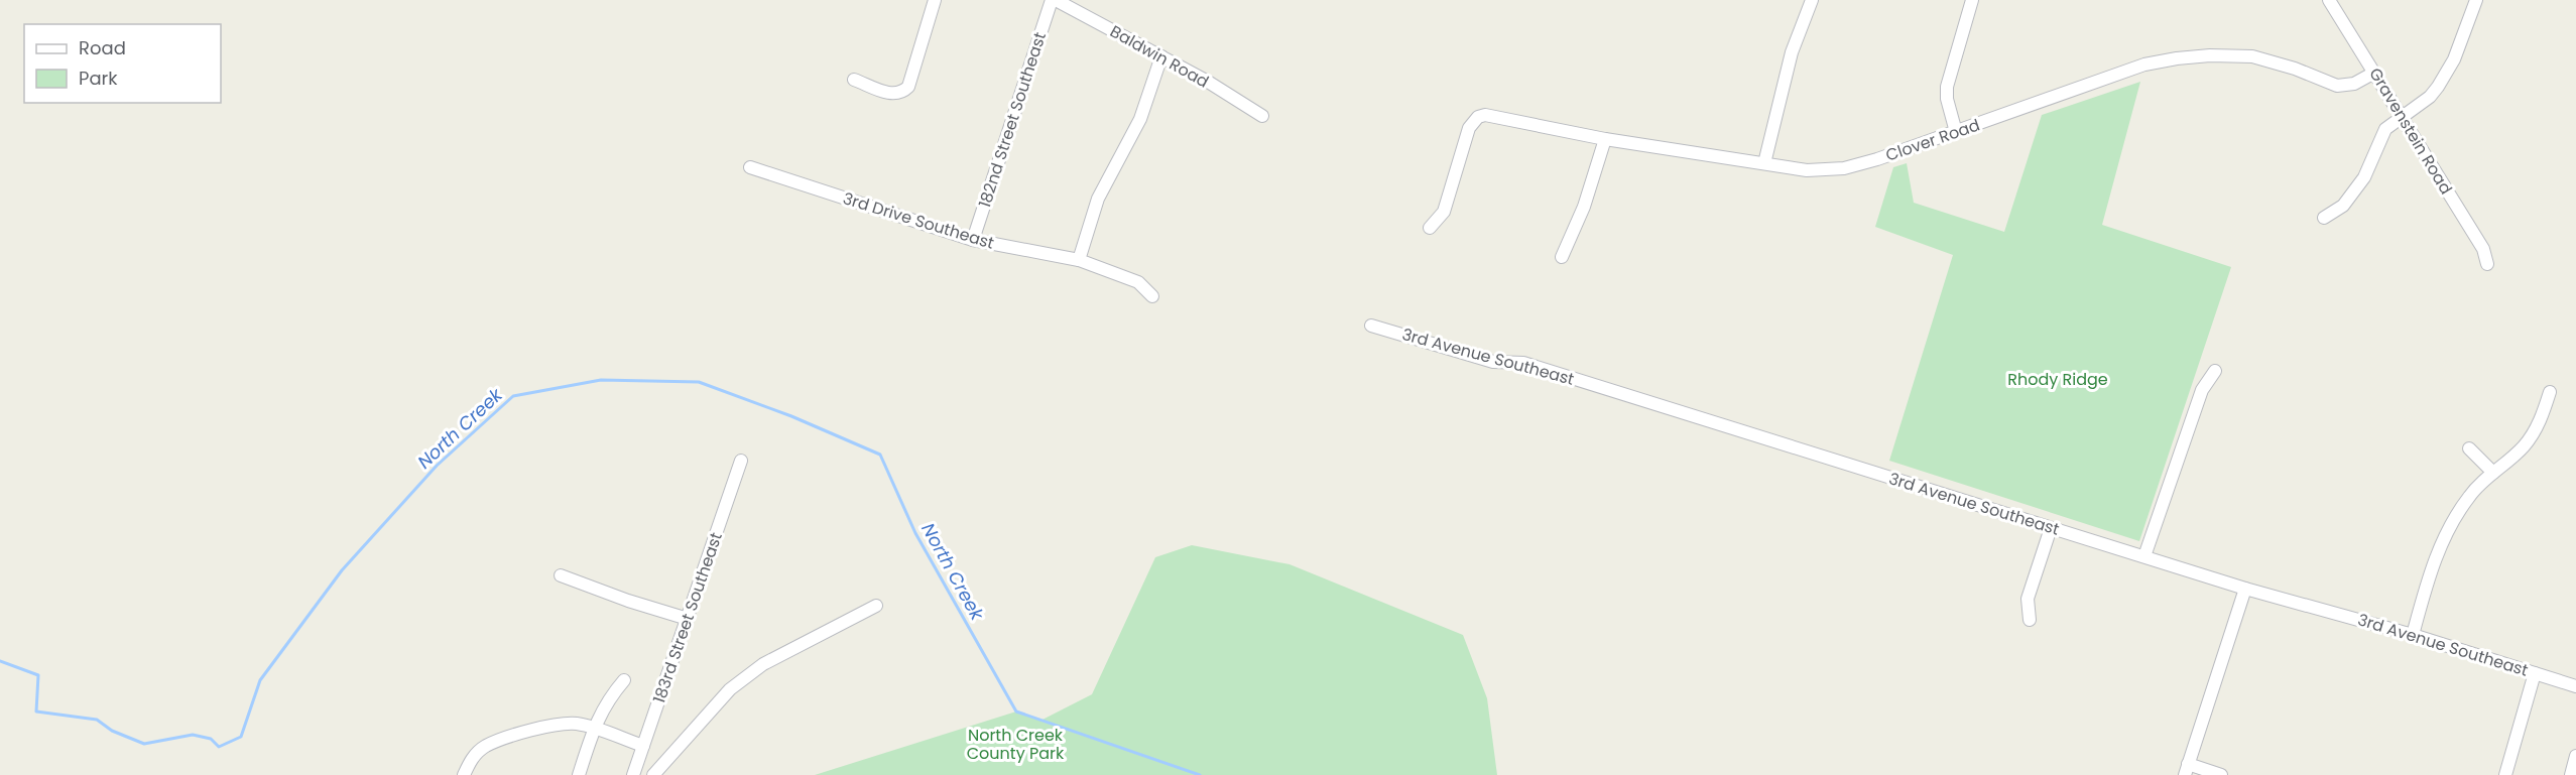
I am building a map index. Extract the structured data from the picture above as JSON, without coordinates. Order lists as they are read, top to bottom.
{
  "streets": {
    "street": [
      "Baldwin Road",
      "182nd Street Southeast",
      "Gravenstein Road",
      "Clover Road",
      "3rd Drive Southeast",
      "3rd Avenue Southeast",
      "183rd Street Southeast"
    ]
  },
  "crossings": [
    ["Baldwin Road", "182nd Street Southeast"],
    ["182nd Street Southeast", "3rd Drive Southeast"],
    ["Gravenstein Road", "Clover Road"]
  ],
  "water": ["North Creek"],
  "parks": ["Rhody Ridge", "North Creek County Park"],
  "legend": ["Road", "Park"]
}
